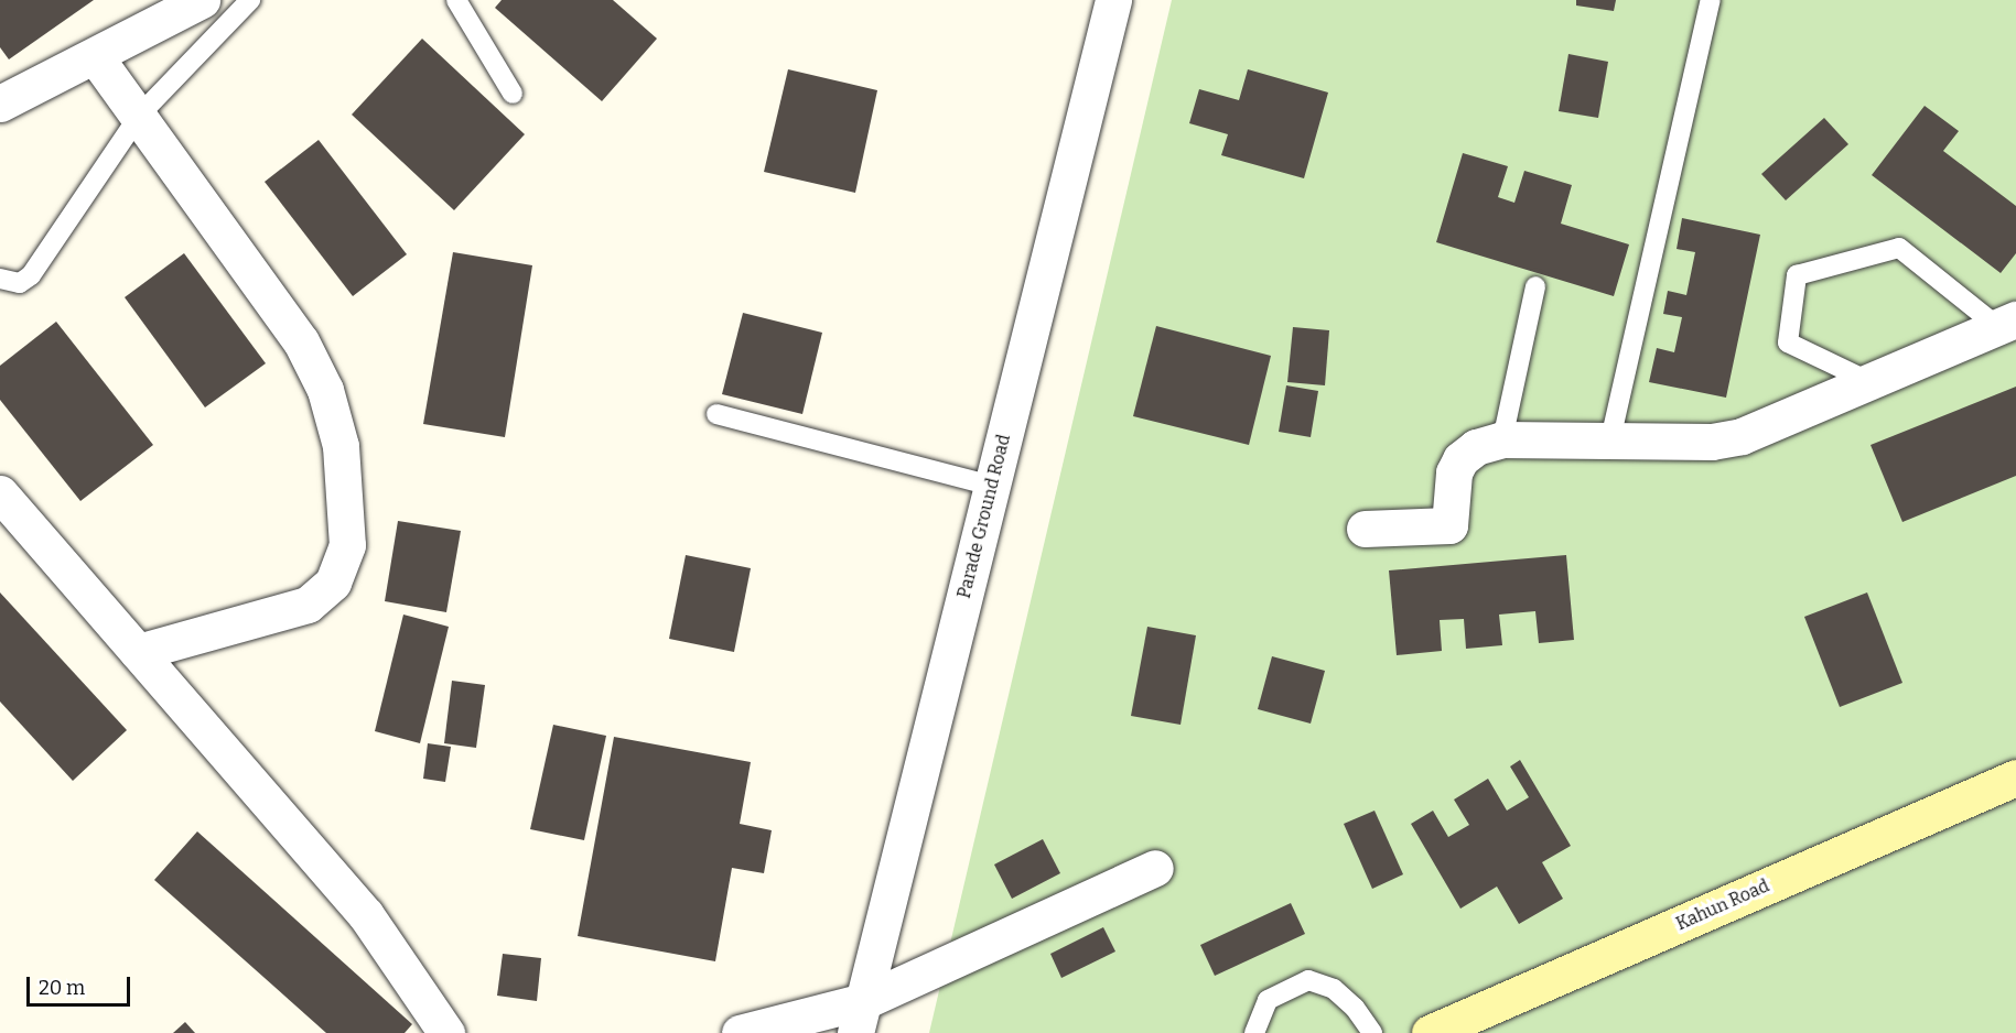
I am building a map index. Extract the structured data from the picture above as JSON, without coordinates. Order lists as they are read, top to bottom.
{
  "streets": {
    "street": ["Parade Ground Road", "Kahun Road"]
  },
  "scale_bar": "20 m"
}
